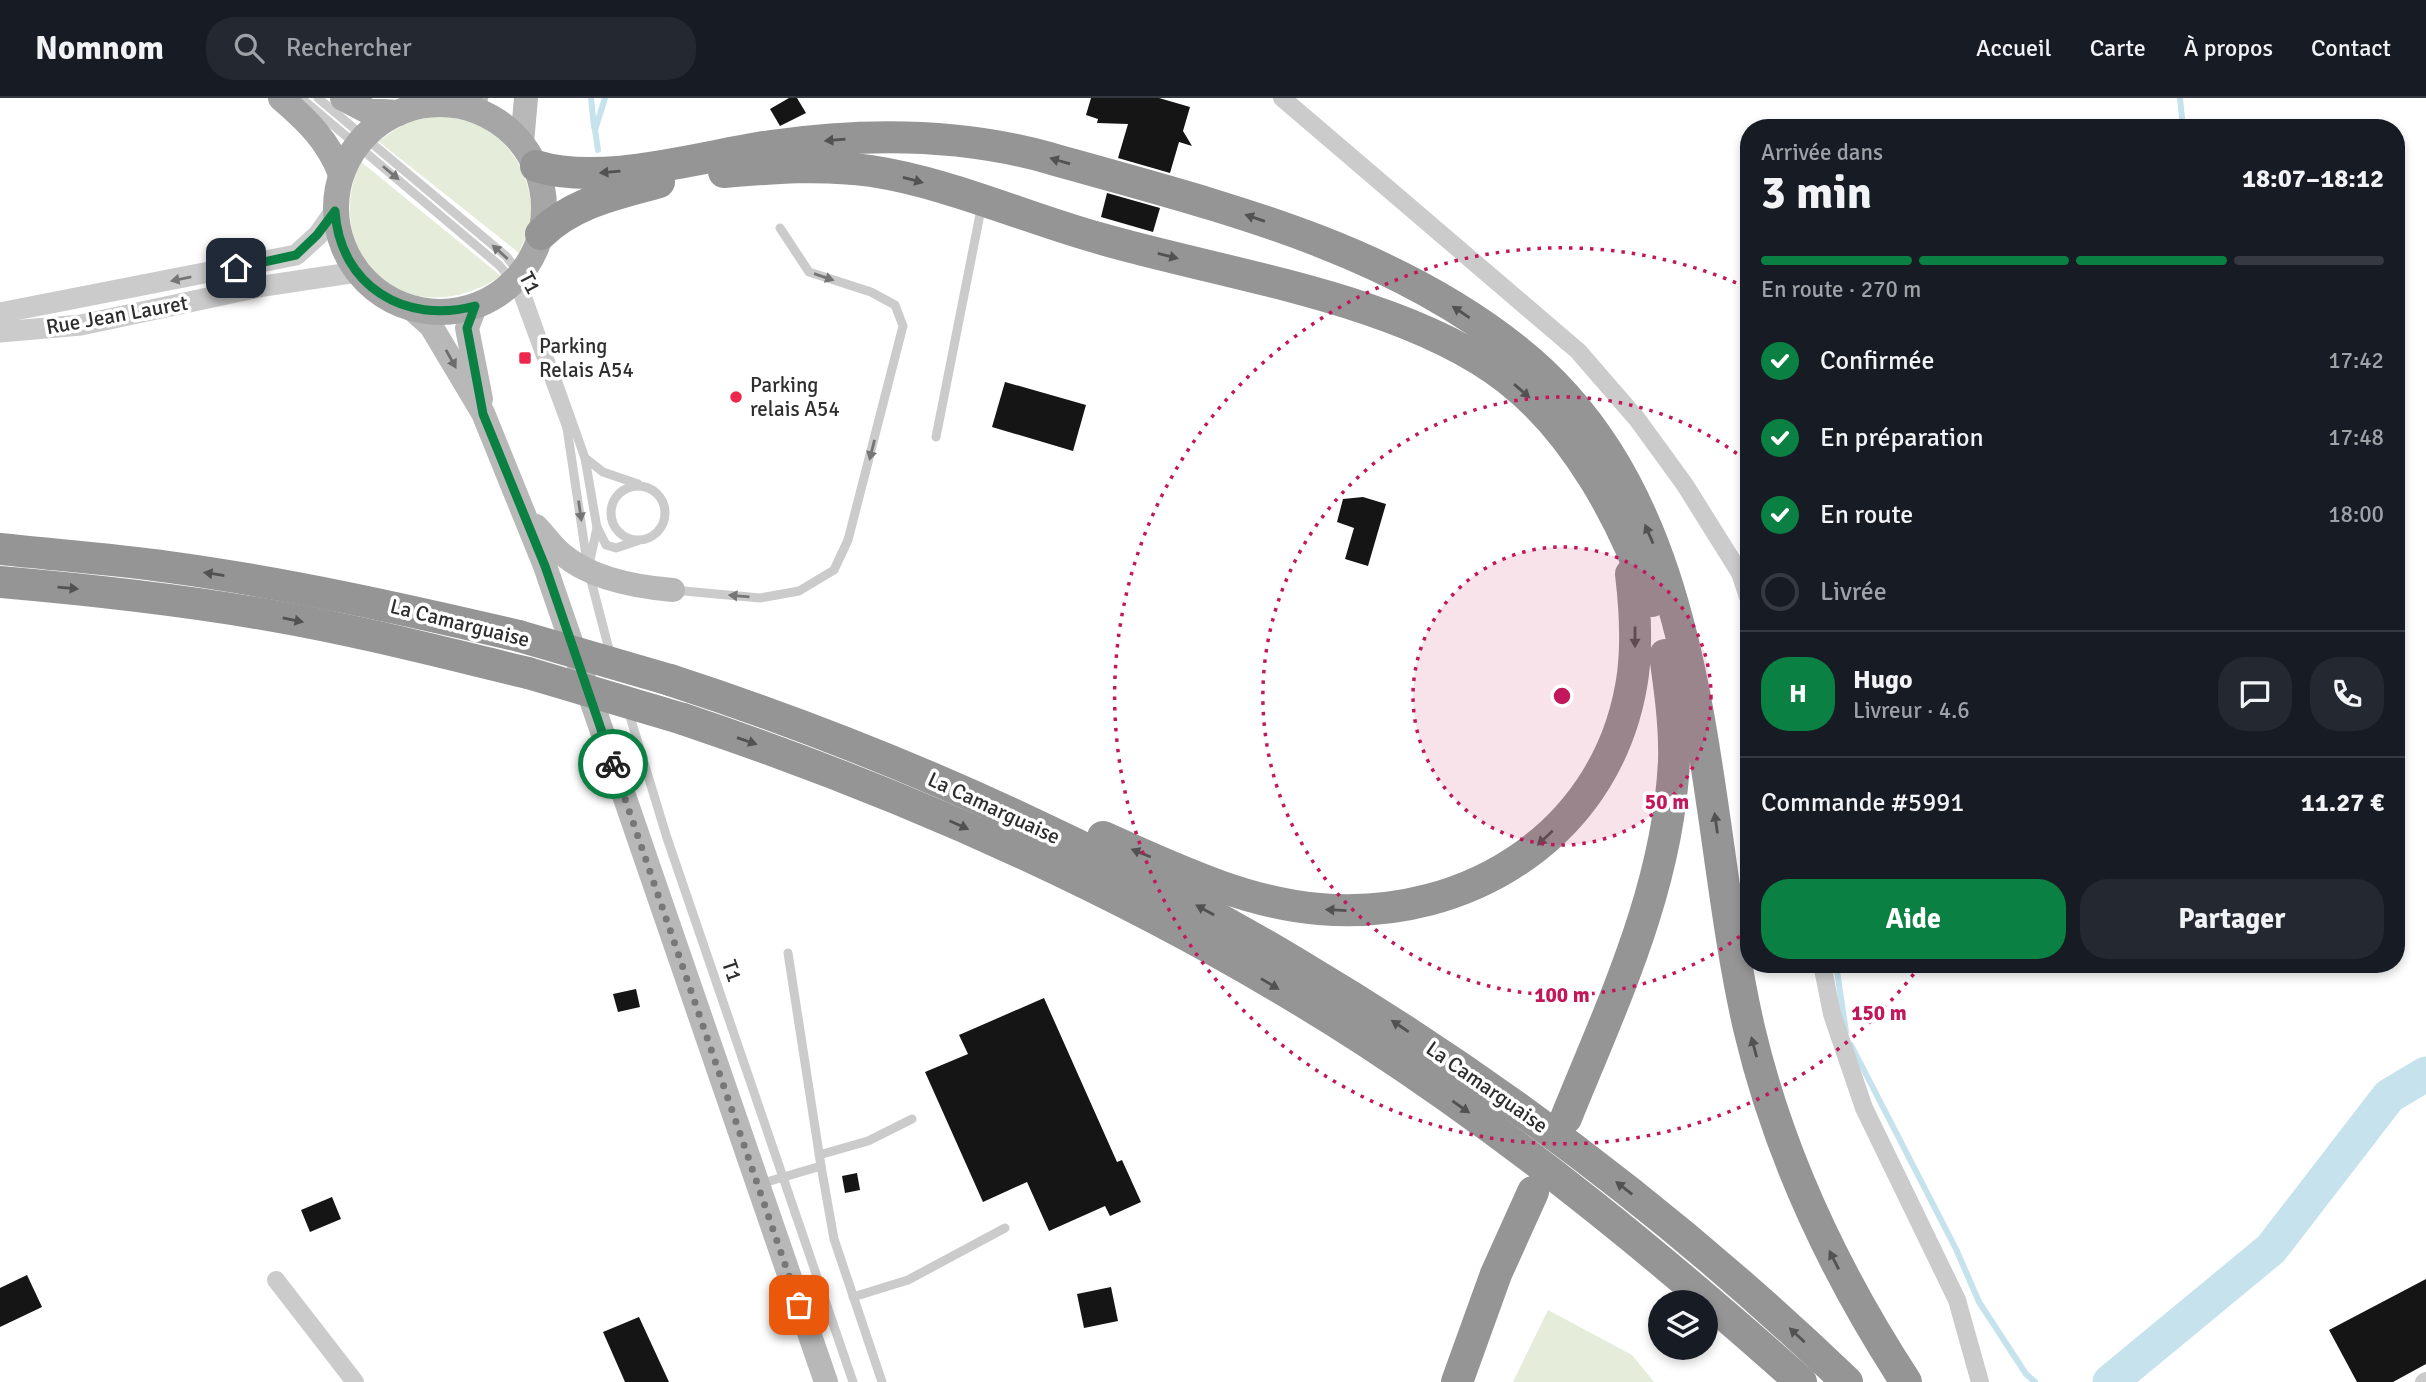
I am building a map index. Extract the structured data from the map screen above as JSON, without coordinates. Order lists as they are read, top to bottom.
{
  "streets": {
    "highway": ["La Camarguaise"],
    "street": ["Rue Jean Lauret"],
    "lane": ["T1"]
  },
  "places": {
    "transit": ["Parking Relais A54"],
    "other": ["Parking relais A54"]
  },
  "page": {
    "header": "Nomnom",
    "search": "Rechercher",
    "nav": [
      "Accueil",
      "Carte",
      "À propos",
      "Contact"
    ],
    "heading": ["3 min", "Arrivée dans", "18:07–18:12"],
    "panel": [
      "Hugo",
      "Livreur · 4.6",
      "Commande #5991",
      "11.27 €"
    ],
    "bar": "En route · 270 m",
    "list": [
      ["Confirmée", "17:42"],
      ["En préparation", "17:48"],
      ["En route", "18:00"],
      "Livrée"
    ],
    "round": "H",
    "buttons": ["Aide", "Partager"]
  },
  "rings": ["50 m", "100 m", "150 m"]
}
